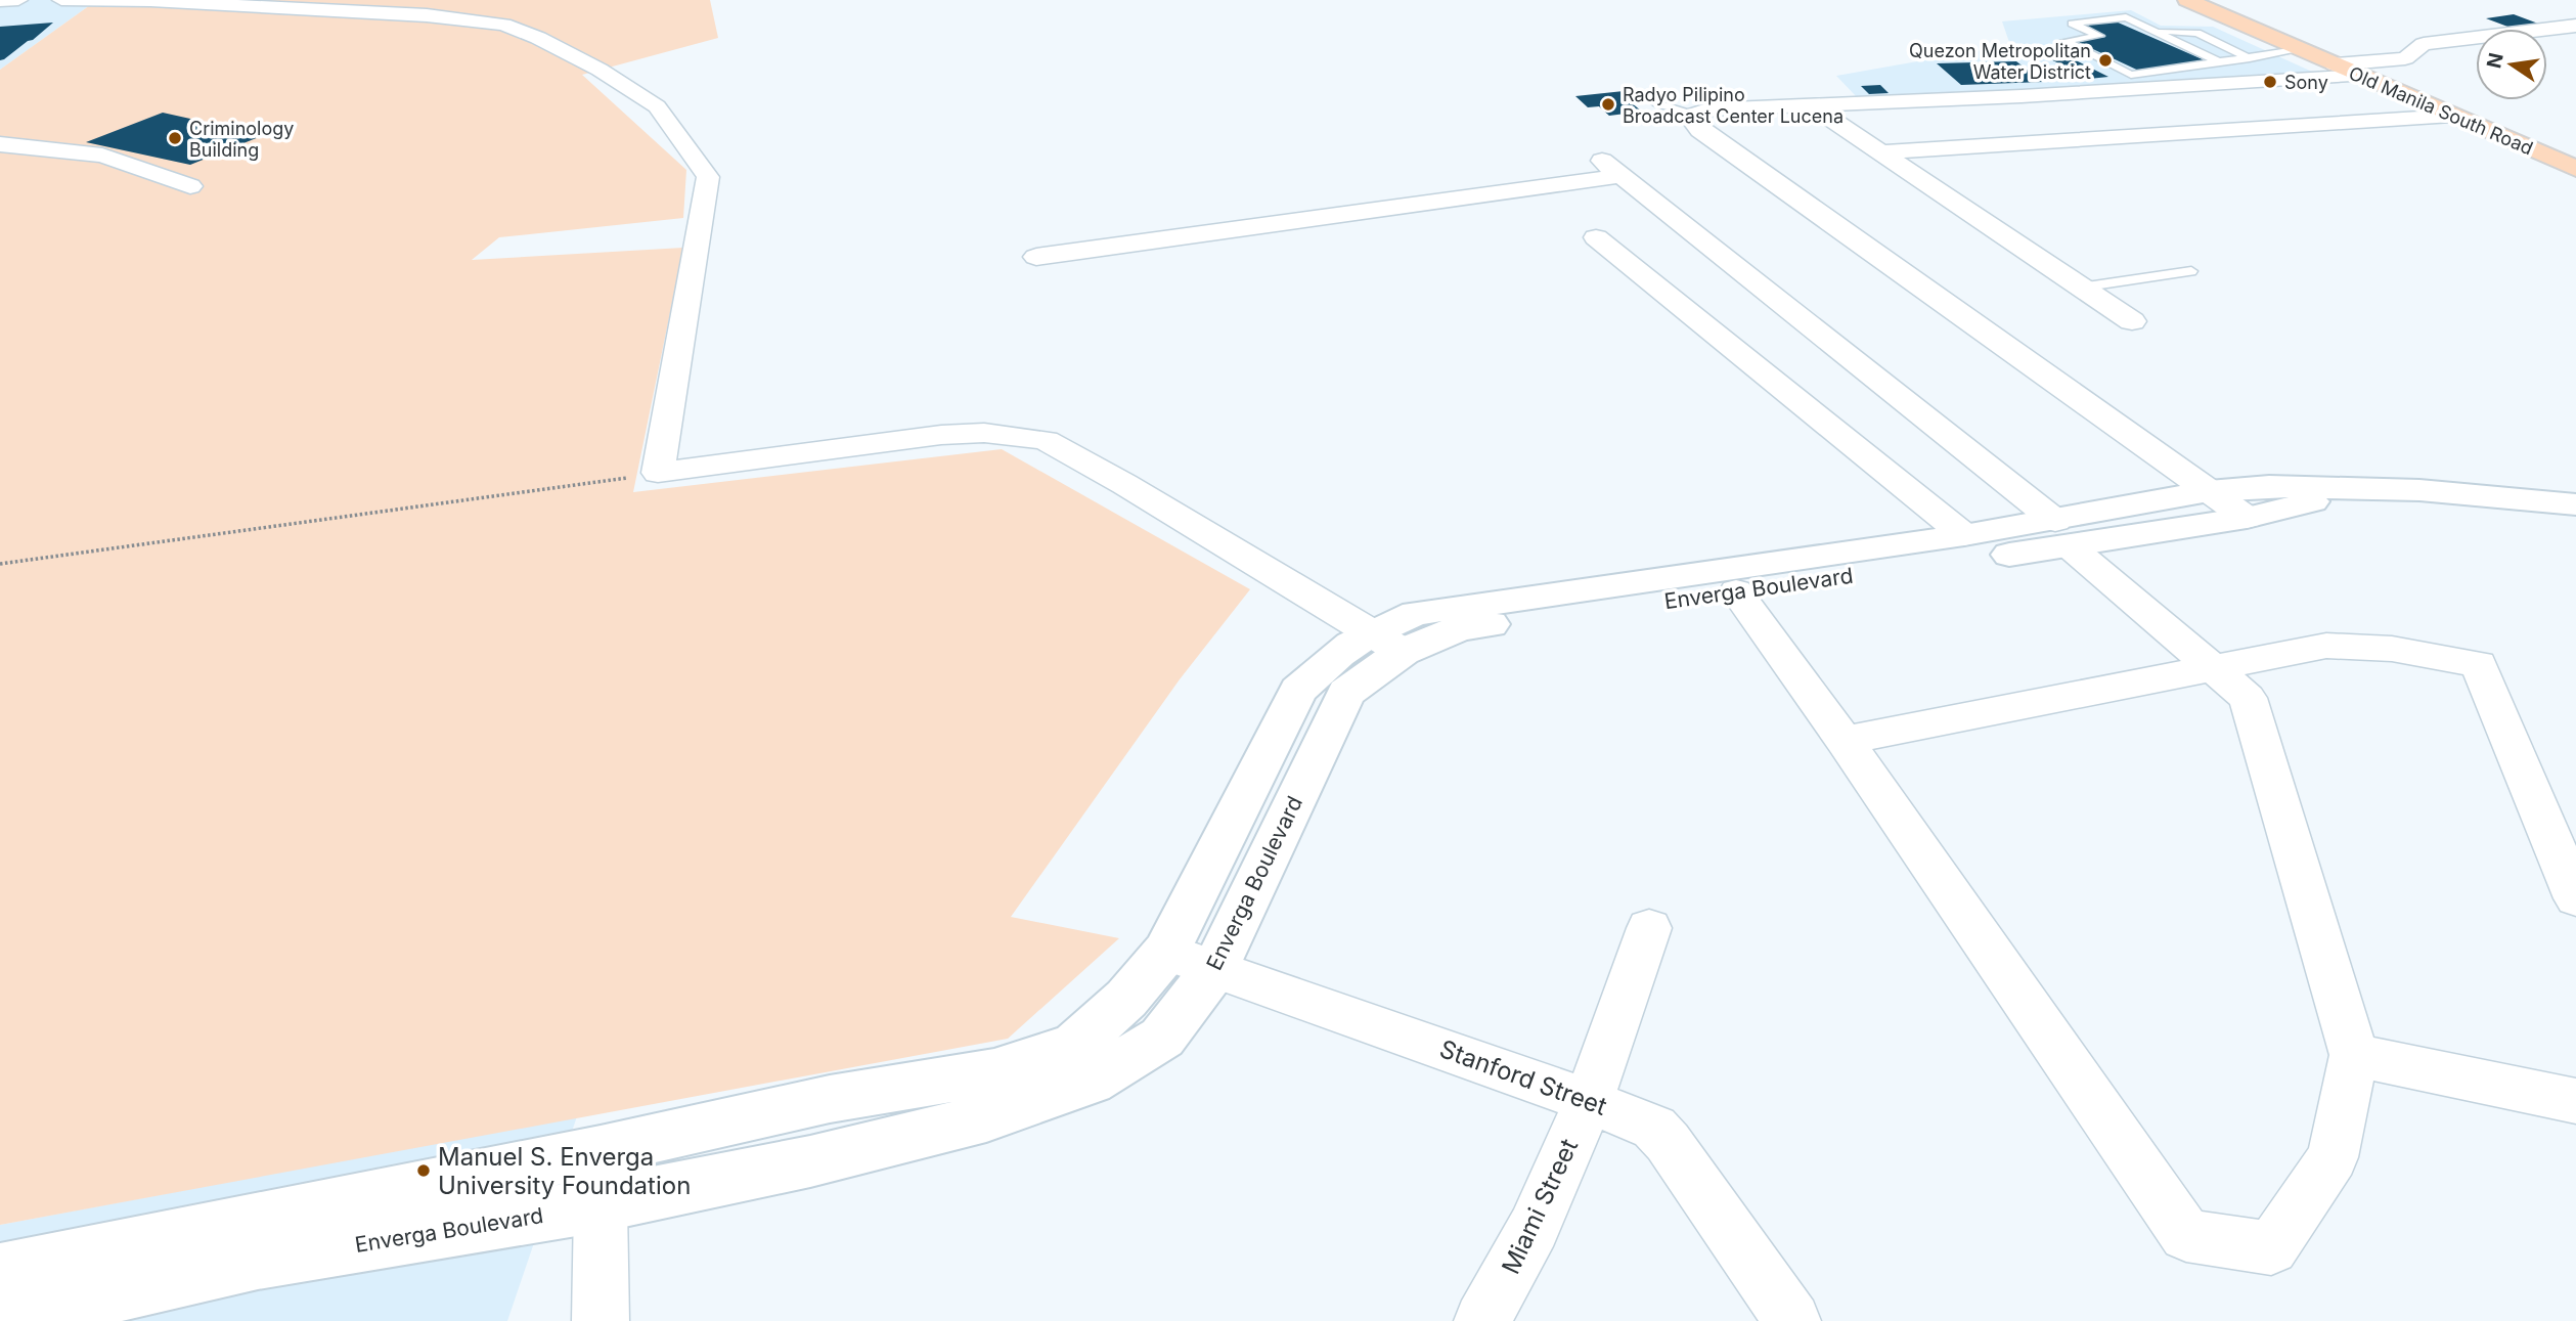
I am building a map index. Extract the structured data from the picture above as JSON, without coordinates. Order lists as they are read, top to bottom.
{
  "streets": {
    "main road": ["Old Manila South Road"],
    "street": ["Enverga Boulevard", "Stanford Street", "Miami Street"]
  },
  "crossings": [
    ["Enverga Boulevard", "Stanford Street"],
    ["Stanford Street", "Miami Street"]
  ],
  "places": [
    "Quezon Metropolitan Water District",
    "Sony",
    "Radyo Pilipino Broadcast Center Lucena",
    "Criminology Building",
    "Manuel S. Enverga University Foundation"
  ],
  "north": "left"
}
